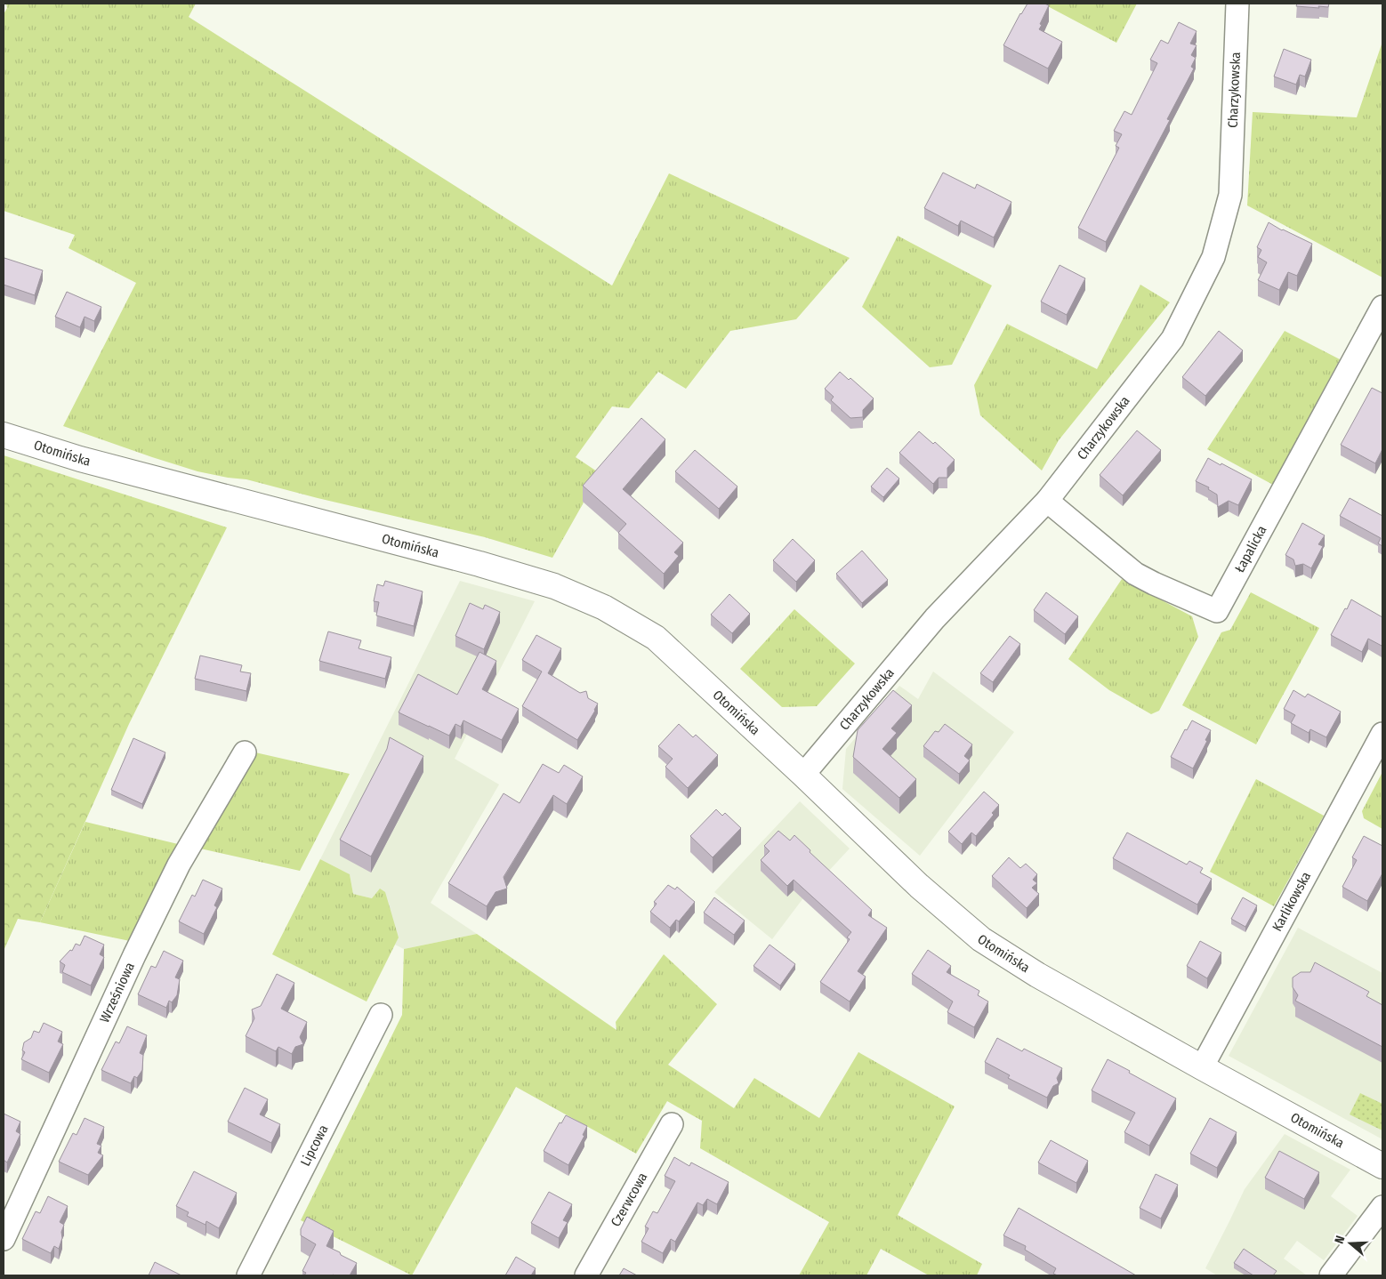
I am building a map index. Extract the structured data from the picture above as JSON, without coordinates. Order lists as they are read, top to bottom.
{
  "streets": {
    "street": [
      "Charzykowska",
      "Otomińska",
      "Łapalicka",
      "Karlikowska",
      "Wrześniowa",
      "Lipcowa",
      "Czerwcowa"
    ]
  },
  "crossings": [
    ["Charzykowska", "Otomińska"],
    ["Charzykowska", "Łapalicka"],
    ["Otomińska", "Karlikowska"]
  ],
  "north": "left"
}
